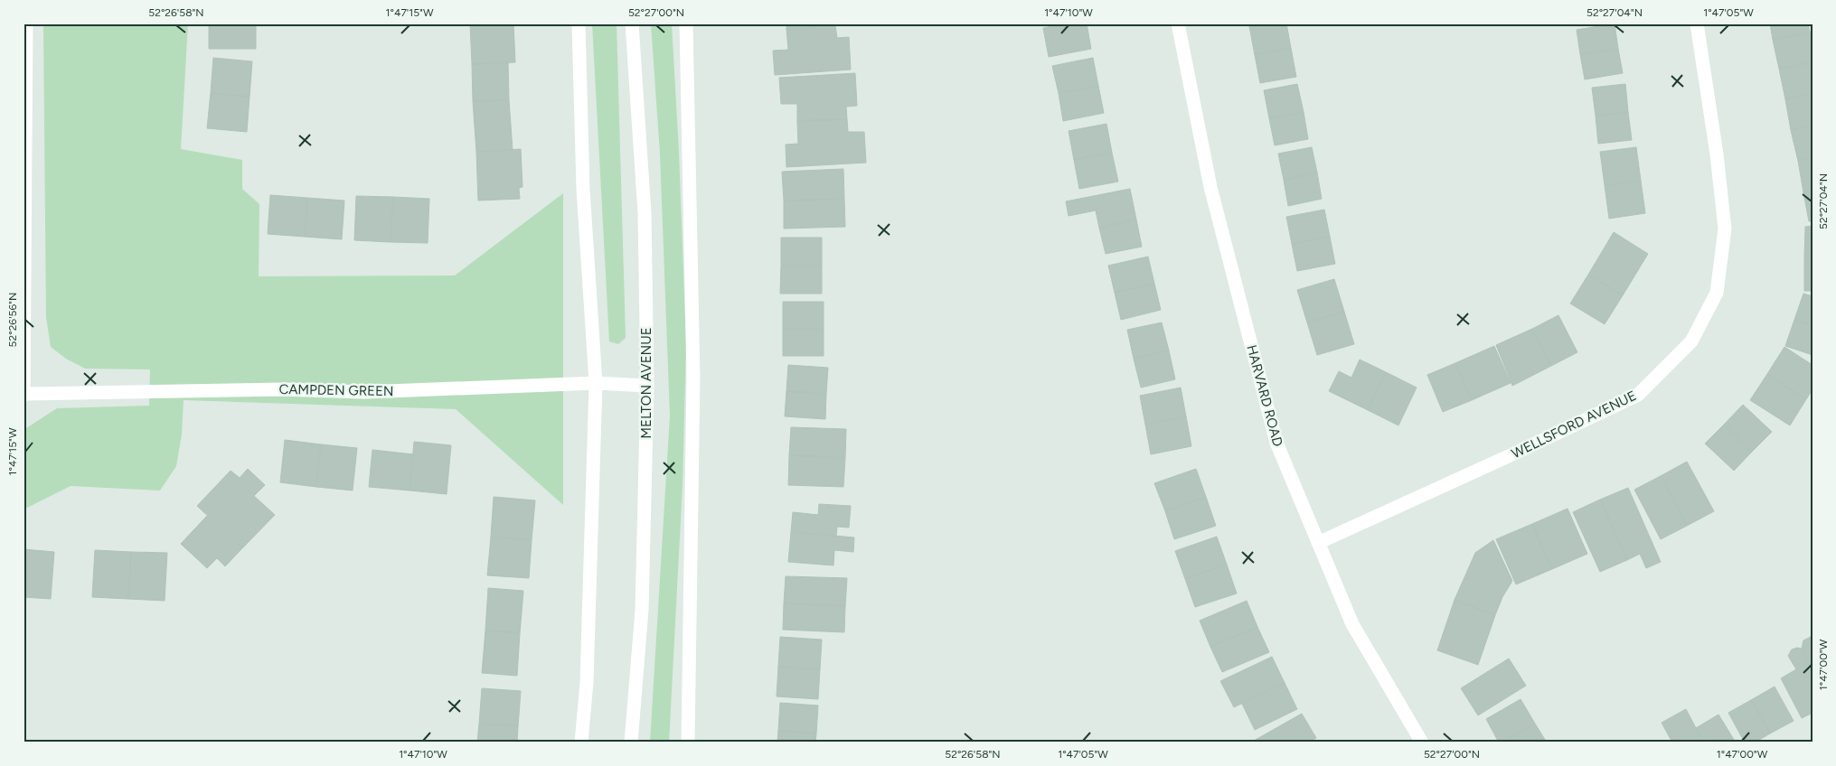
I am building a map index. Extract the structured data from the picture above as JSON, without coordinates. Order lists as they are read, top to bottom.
{
  "streets": {
    "street": [
      "MELTON AVENUE",
      "CAMPDEN GREEN",
      "HARVARD ROAD",
      "WELLSFORD AVENUE"
    ]
  },
  "crossings": [
    ["MELTON AVENUE", "CAMPDEN GREEN"],
    ["HARVARD ROAD", "WELLSFORD AVENUE"]
  ],
  "coordinates": [
    "52°26'58\"N",
    "1°47'15\"W",
    "52°27'00\"N",
    "1°47'10\"W",
    "52°27'04\"N",
    "1°47'05\"W",
    "52°26'56\"N",
    "1°47'00\"W"
  ]
}
